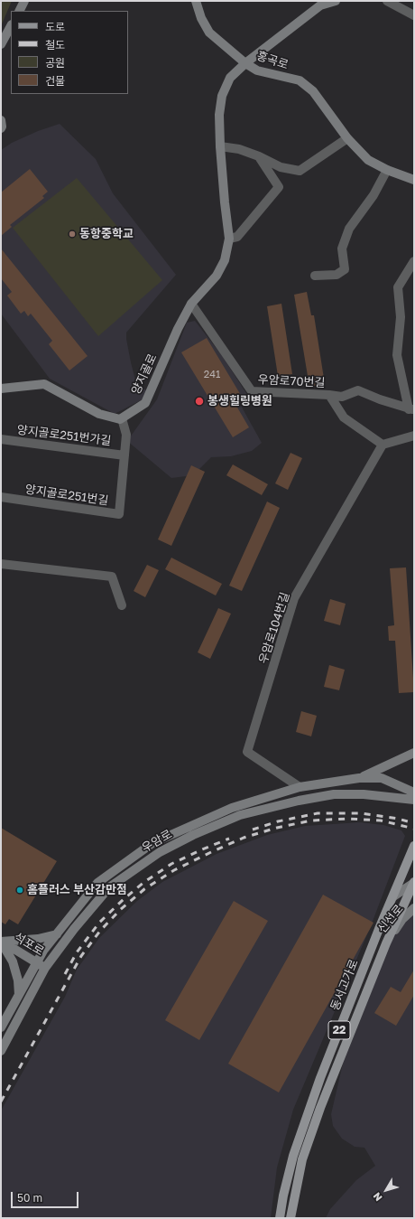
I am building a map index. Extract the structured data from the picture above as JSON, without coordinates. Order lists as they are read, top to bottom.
{
  "streets": {
    "main road": [
      "홍곡로",
      "양지골로",
      "우암로",
      "신선로",
      "석포로",
      "동서고가로",
      "22"
    ],
    "street": [
      "우암로70번길",
      "양지골로251번가길",
      "양지골로251번길",
      "우암로104번길"
    ]
  },
  "crossings": [
    ["홍곡로", "양지골로"],
    ["양지골로", "우암로70번길"],
    ["양지골로", "양지골로251번길"],
    ["우암로70번길", "우암로104번길"],
    ["양지골로251번가길", "양지골로251번길"],
    ["우암로104번길", "우암로"],
    ["우암로", "석포로"],
    ["신선로", "동서고가로"]
  ],
  "places": ["동항중학교", "봉생힐링병원", "홈플러스 부산감만점"],
  "house_numbers": ["241"],
  "legend": [
    "도로",
    "철도",
    "공원",
    "건물"
  ],
  "scale_bar": "50 m",
  "north": "bottom left"
}
